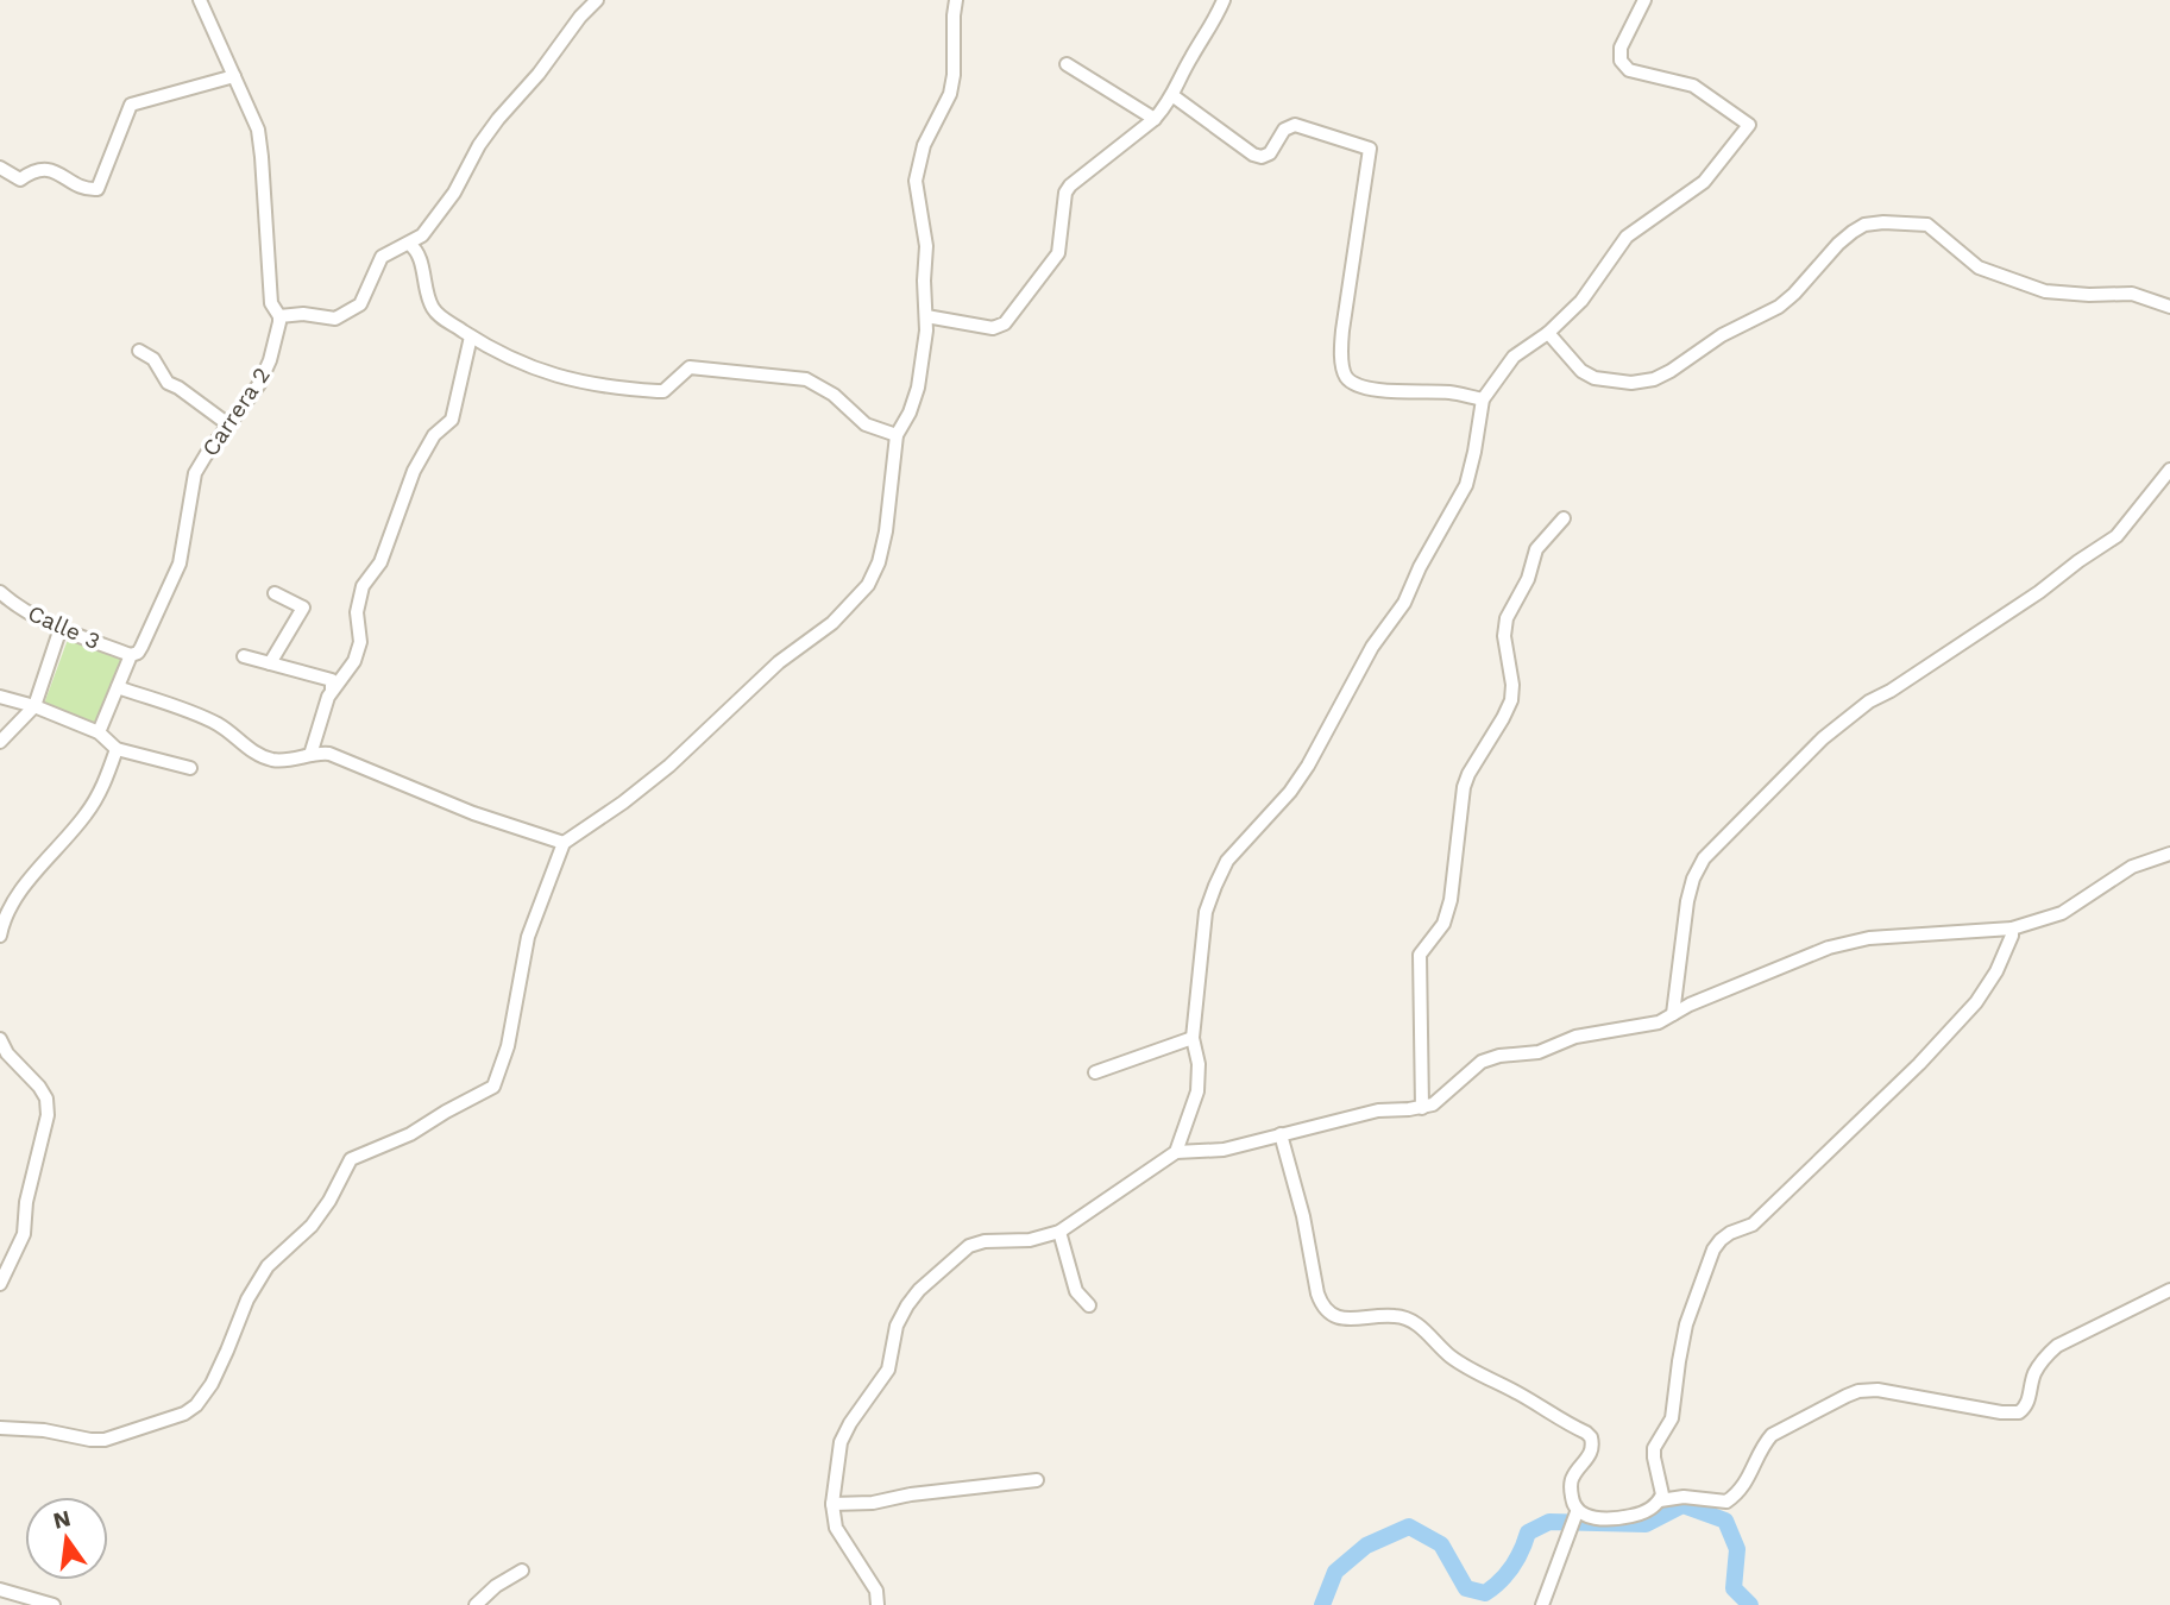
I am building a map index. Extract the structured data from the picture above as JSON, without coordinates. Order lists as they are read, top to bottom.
{
  "streets": {
    "street": ["Carrera 2", "Calle 3"]
  },
  "crossings": [
    ["Carrera 2", "Calle 3"]
  ],
  "north": "top"
}
